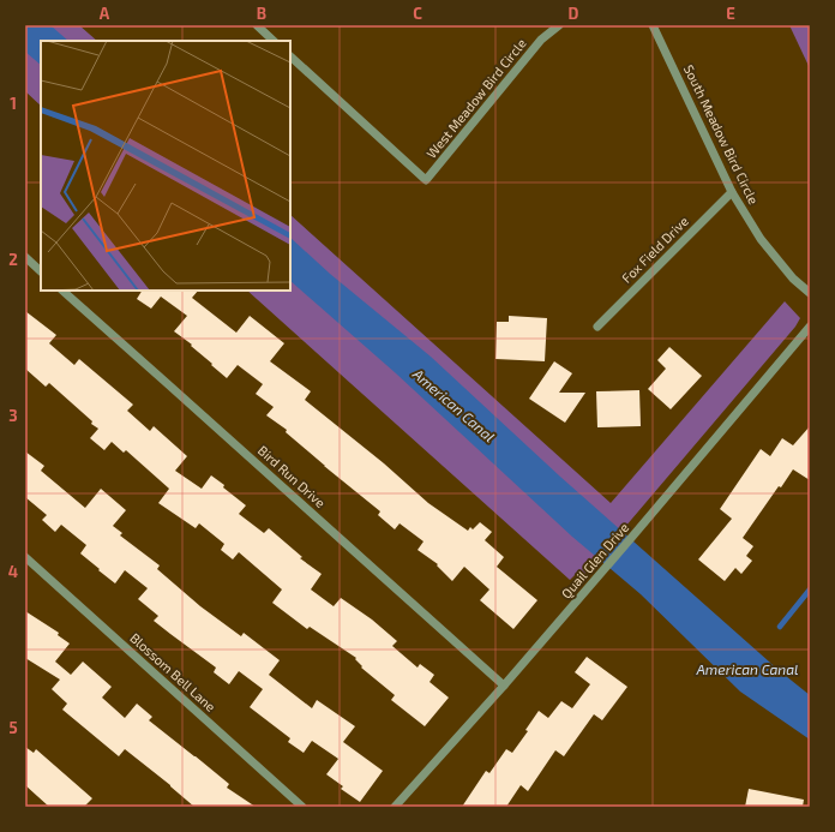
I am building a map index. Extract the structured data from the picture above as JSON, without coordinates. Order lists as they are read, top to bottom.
{
  "streets": {
    "street": [
      "West Meadow Bird Circle",
      "South Meadow Bird Circle",
      "Fox Field Drive",
      "Bird Run Drive",
      "Quail Glen Drive",
      "Blossom Bell Lane"
    ]
  },
  "crossings": [
    ["South Meadow Bird Circle", "Fox Field Drive"],
    ["Bird Run Drive", "Quail Glen Drive"]
  ],
  "water": ["American Canal"],
  "grid": {
    "columns": [
      "A",
      "B",
      "C",
      "D",
      "E"
    ],
    "rows": [
      "1",
      "2",
      "3",
      "4",
      "5"
    ]
  }
}
